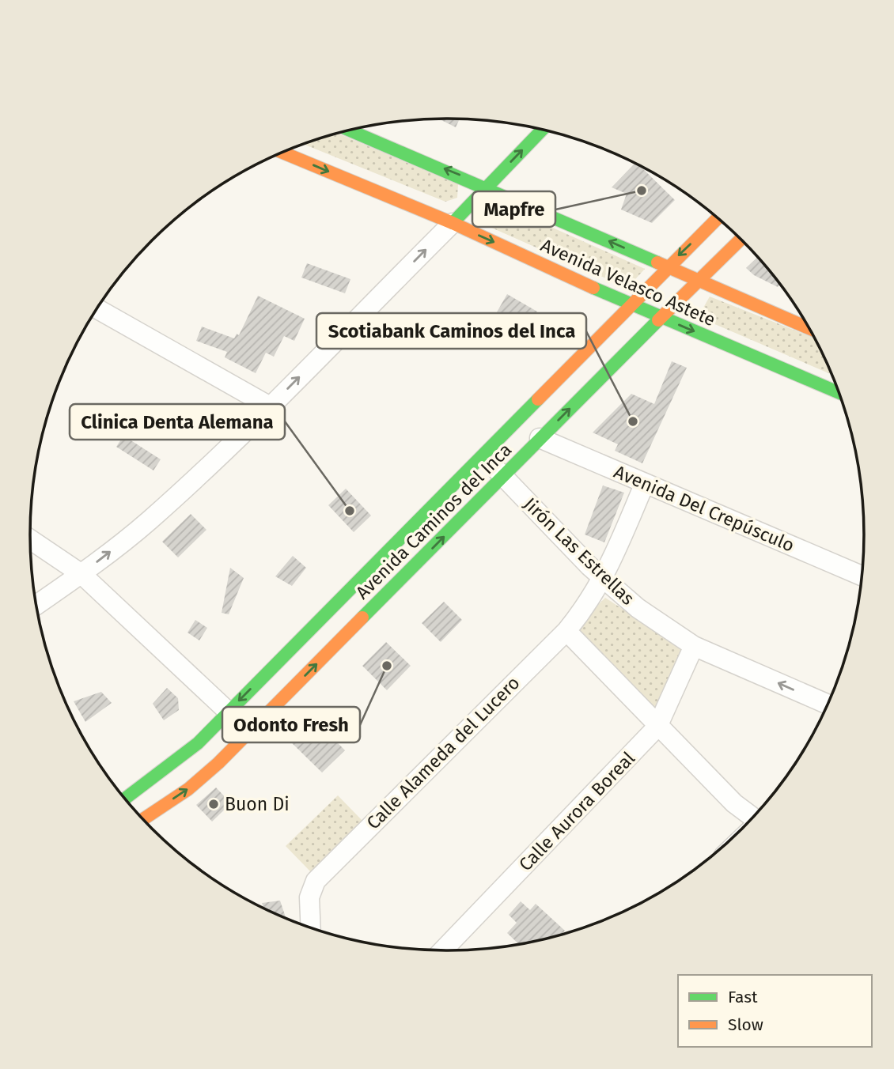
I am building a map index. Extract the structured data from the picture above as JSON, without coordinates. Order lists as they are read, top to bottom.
{
  "streets": {
    "main road": ["Avenida Velasco Astete", "Avenida Caminos del Inca"],
    "street": [
      "Avenida Del Crepúsculo",
      "Jirón Las Estrellas",
      "Calle Alameda del Lucero",
      "Calle Aurora Boreal"
    ]
  },
  "crossings": [
    ["Avenida Velasco Astete", "Avenida Caminos del Inca"],
    ["Avenida Del Crepúsculo", "Avenida Caminos del Inca"],
    ["Avenida Del Crepúsculo", "Calle Alameda del Lucero"],
    ["Avenida Caminos del Inca", "Jirón Las Estrellas"],
    ["Jirón Las Estrellas", "Calle Alameda del Lucero"],
    ["Jirón Las Estrellas", "Calle Aurora Boreal"]
  ],
  "places": [
    "Mapfre",
    "Scotiabank Caminos del Inca",
    "Clinica Denta Alemana",
    "Odonto Fresh",
    "Buon Di"
  ],
  "legend": ["Fast", "Slow"]
}
